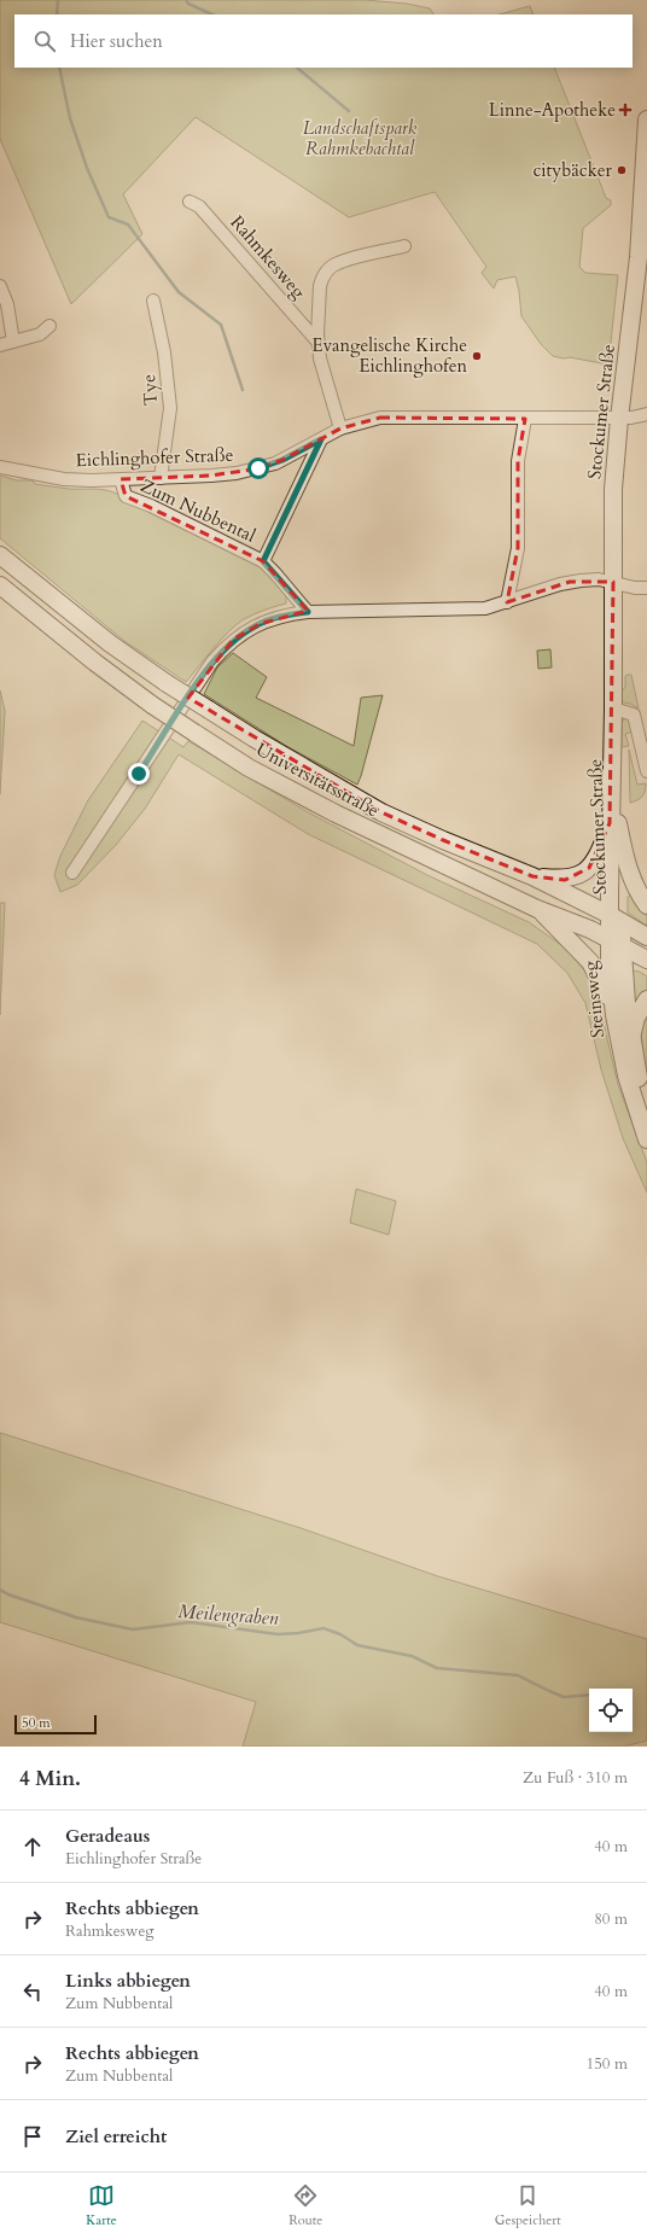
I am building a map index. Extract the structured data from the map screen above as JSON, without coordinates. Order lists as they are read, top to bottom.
{
  "streets": {
    "main road": ["Stockumer Straße", "Universitätsstraße", "Steinsweg"],
    "street": [
      "Rahmkesweg",
      "Tye",
      "Eichlinghofer Straße",
      "Zum Nubbental"
    ]
  },
  "crossings": [
    ["Rahmkesweg", "Eichlinghofer Straße"],
    ["Tye", "Eichlinghofer Straße"],
    ["Stockumer Straße", "Eichlinghofer Straße"],
    ["Stockumer Straße", "Universitätsstraße"],
    ["Stockumer Straße", "Steinsweg"],
    ["Eichlinghofer Straße", "Zum Nubbental"],
    ["Universitätsstraße", "Steinsweg"]
  ],
  "water": ["Meilengraben"],
  "parks": ["Landschaftspark Rahmkebachtal"],
  "places": {
    "health": ["Linne-Apotheke"],
    "other": ["citybäcker", "Evangelische Kirche Eichlinghofen"]
  },
  "scale_bar": "50 m",
  "page": {
    "search": "Hier suchen",
    "scale": "50 m",
    "heading": ["4 Min.", "Zu Fuß · 310 m"],
    "list": [
      ["Geradeaus", "Eichlinghofer Straße", "40 m"],
      ["Rechts abbiegen", "Rahmkesweg", "80 m"],
      ["Links abbiegen", "Zum Nubbental", "40 m"],
      ["Rechts abbiegen", "Zum Nubbental", "150 m"],
      "Ziel erreicht"
    ],
    "nav": ["Karte", "Route", "Gespeichert"]
  }
}
